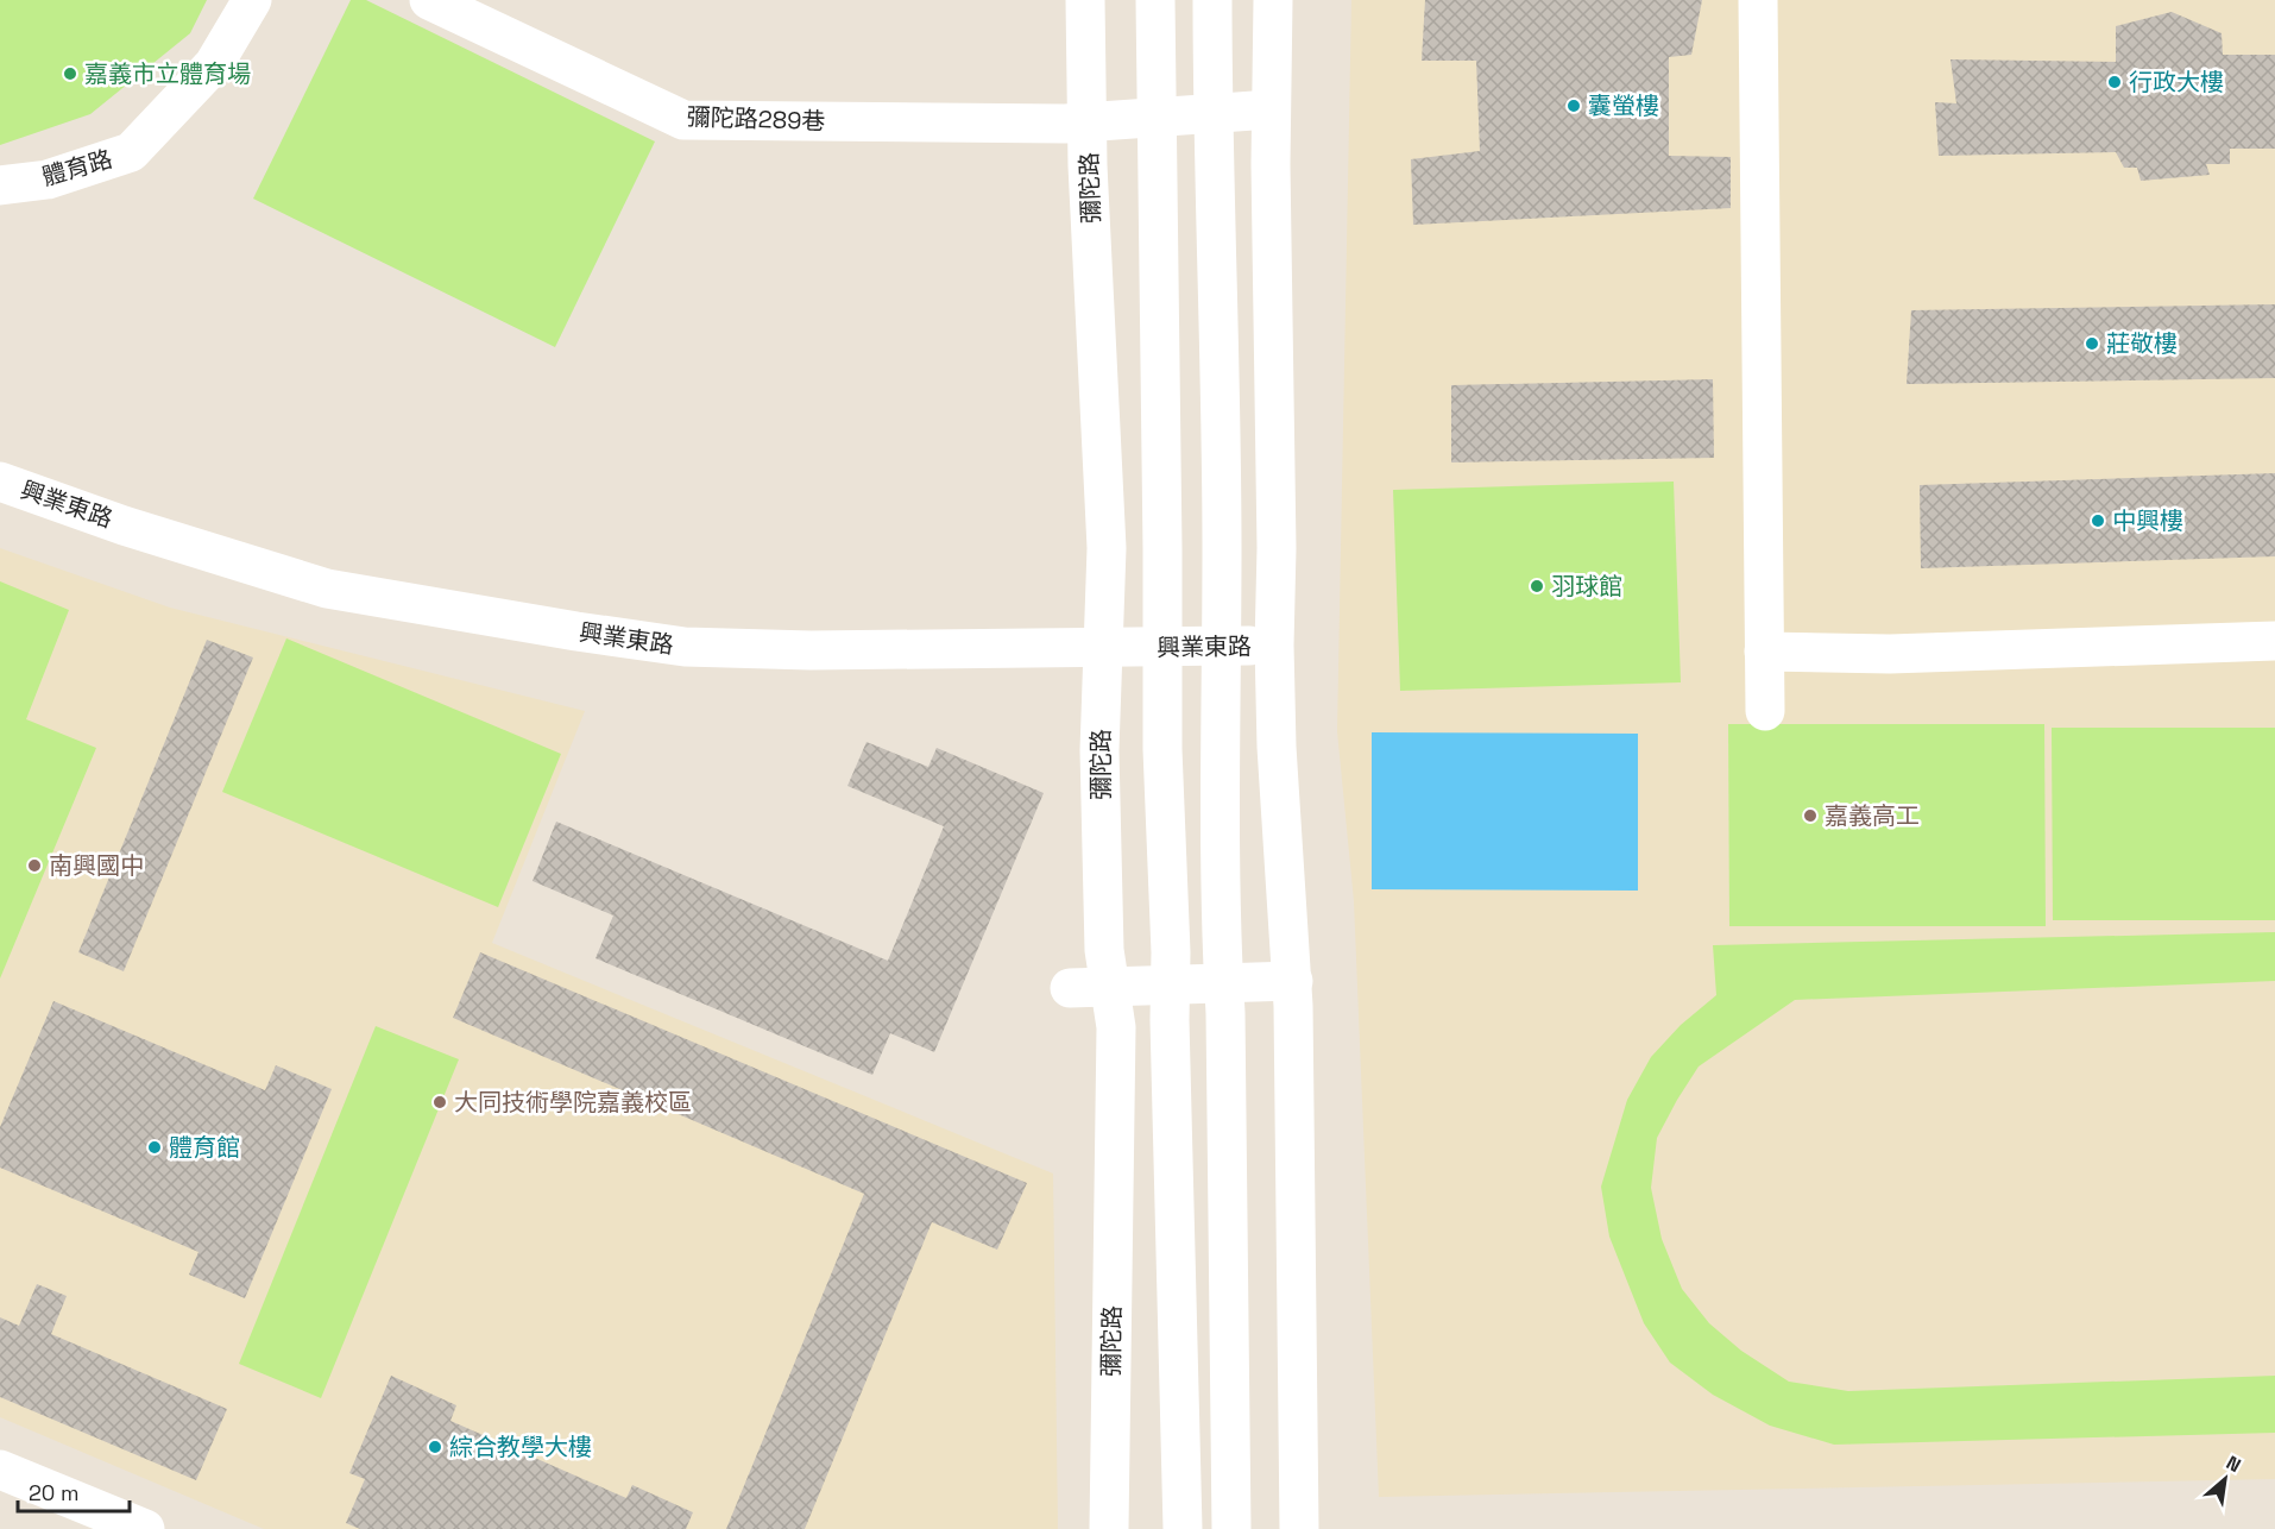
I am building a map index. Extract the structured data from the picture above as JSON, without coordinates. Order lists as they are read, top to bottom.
{
  "streets": {
    "street": [
      "彌陀路289巷",
      "體育路",
      "彌陀路",
      "興業東路"
    ]
  },
  "crossings": [
    ["彌陀路289巷", "彌陀路"],
    ["彌陀路", "興業東路"]
  ],
  "places": [
    "嘉義市立體育場",
    "行政大樓",
    "囊螢樓",
    "莊敬樓",
    "中興樓",
    "羽球館",
    "嘉義高工",
    "南興國中",
    "大同技術學院嘉義校區",
    "體育館",
    "綜合教學大樓"
  ],
  "scale_bar": "20 m",
  "north": "top right"
}
